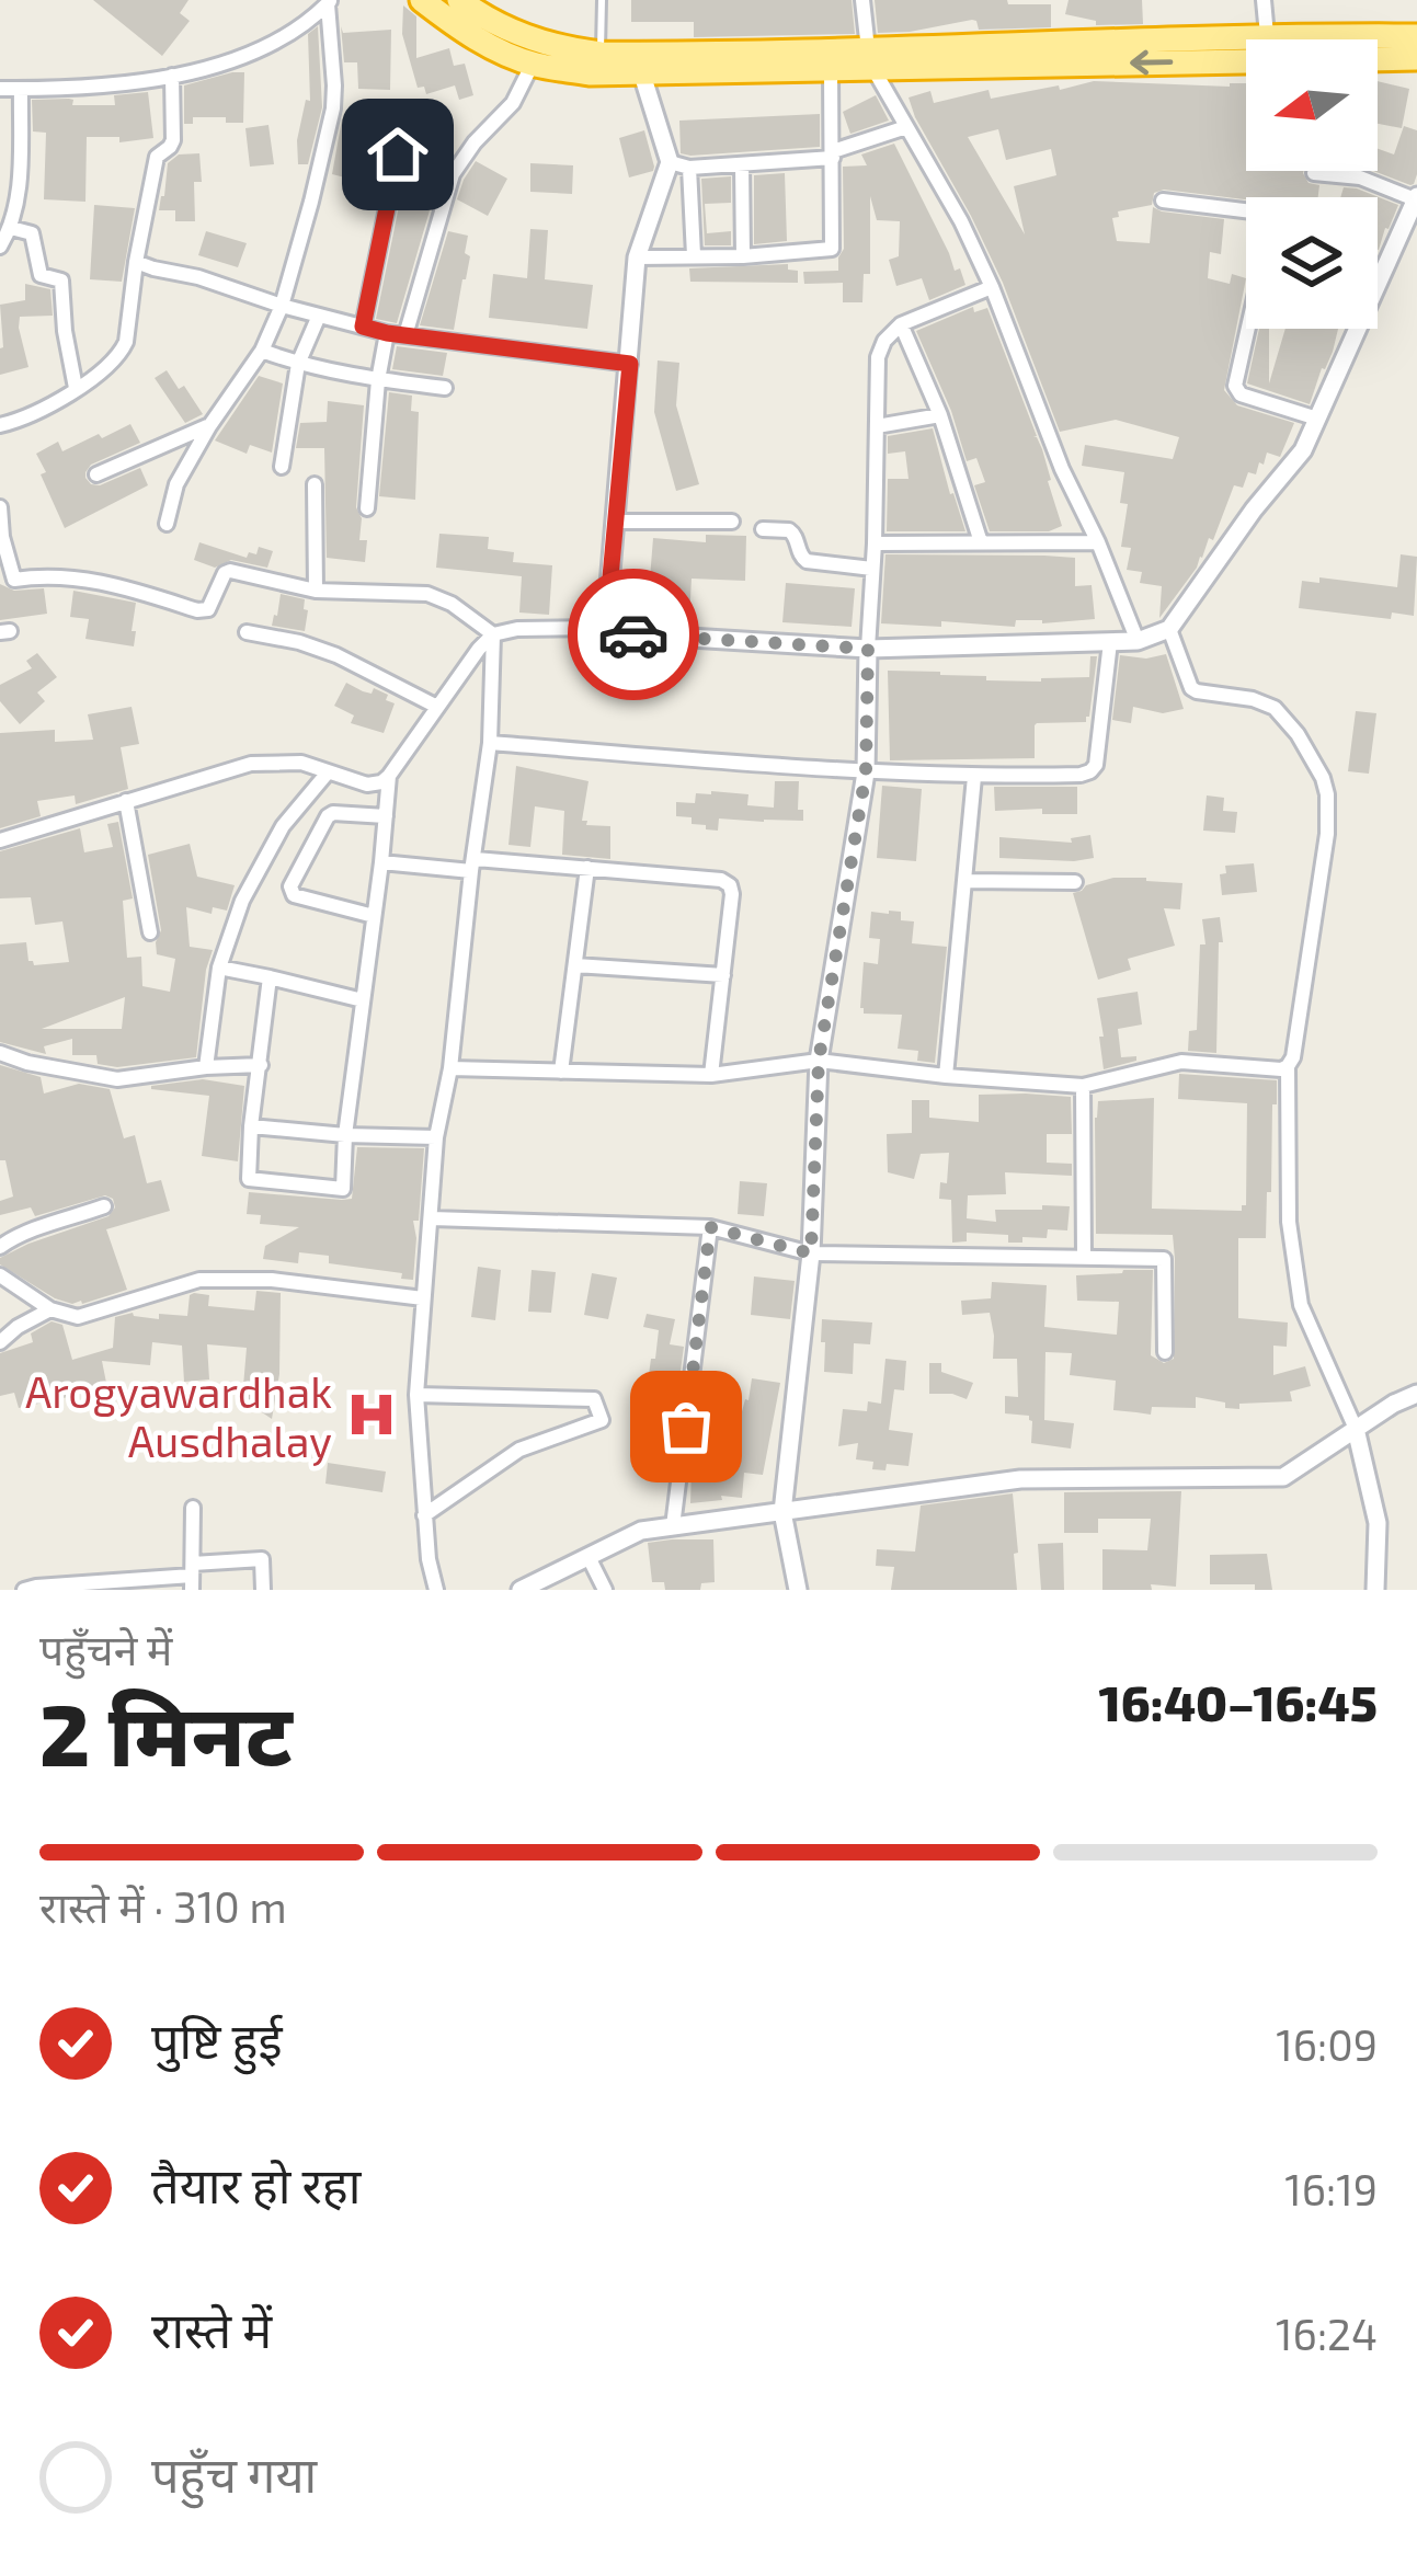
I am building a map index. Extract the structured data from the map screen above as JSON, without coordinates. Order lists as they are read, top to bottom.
{
  "places": {
    "hospital": ["Arogyawardhak Ausdhalay"]
  },
  "north": "left",
  "page": {
    "heading": ["2 मिनट", "पहुँचने में", "16:40–16:45"],
    "bar": "रास्ते में · 310 m",
    "list": [
      ["पुष्टि हुई", "16:09"],
      ["तैयार हो रहा", "16:19"],
      ["रास्ते में", "16:24"],
      "पहुँच गया"
    ]
  }
}
